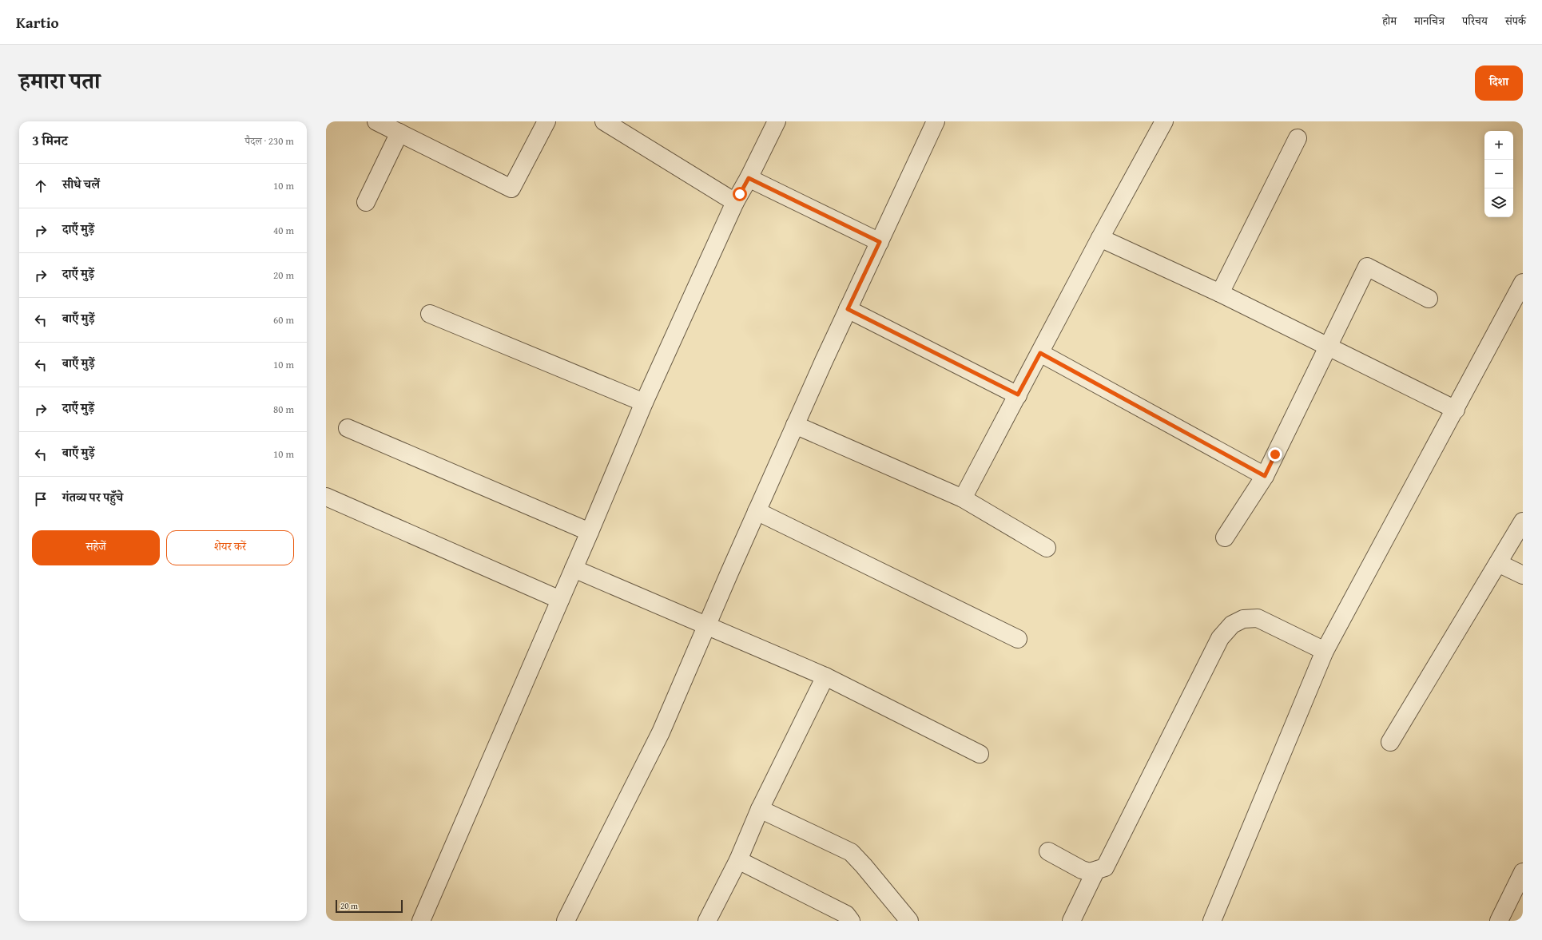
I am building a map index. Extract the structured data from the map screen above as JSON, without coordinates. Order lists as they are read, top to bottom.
{
  "scale_bar": "20 m",
  "page": {
    "header": "Kartio",
    "nav": [
      "होम",
      "मानचित्र",
      "परिचय",
      "संपर्क"
    ],
    "title": "हमारा पता",
    "buttons": [
      "दिशा",
      ["सहेजें", "शेयर करें"]
    ],
    "heading": ["3 मिनट", "पैदल · 230 m"],
    "map_buttons": ["+", "−"],
    "list": [
      ["सीधे चलें", "10 m"],
      ["दाएँ मुड़ें", "40 m"],
      ["दाएँ मुड़ें", "20 m"],
      ["बाएँ मुड़ें", "60 m"],
      ["बाएँ मुड़ें", "10 m"],
      ["दाएँ मुड़ें", "80 m"],
      ["बाएँ मुड़ें", "10 m"],
      "गंतव्य पर पहुँचे"
    ],
    "scale": "20 m"
  }
}
